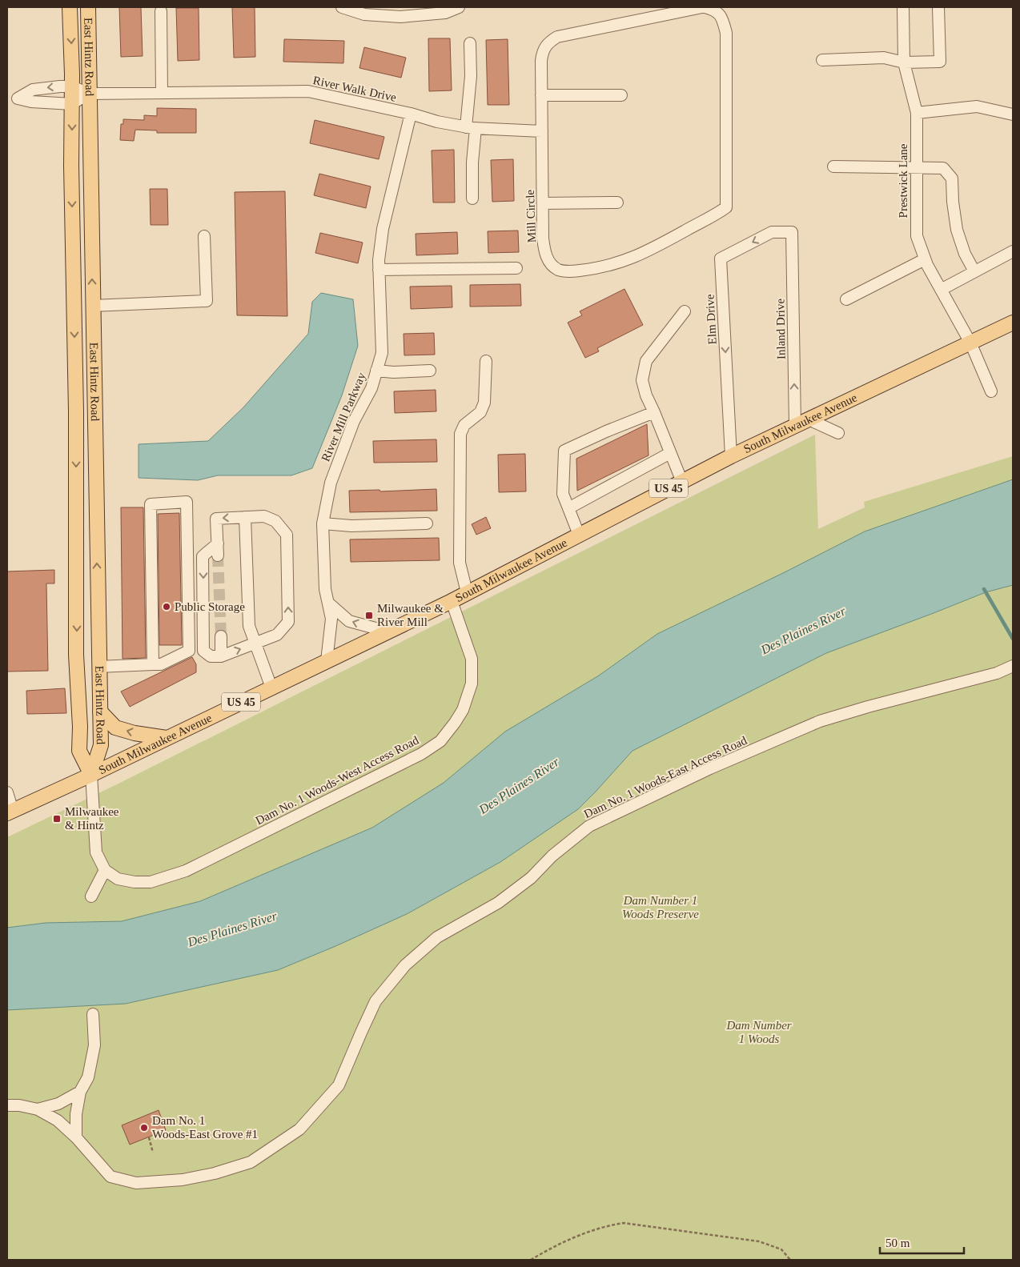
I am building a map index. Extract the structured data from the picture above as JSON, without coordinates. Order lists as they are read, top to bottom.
{
  "streets": {
    "main road": ["East Hintz Road", "South Milwaukee Avenue", "US 45"],
    "street": [
      "River Walk Drive",
      "Prestwick Lane",
      "Mill Circle",
      "Elm Drive",
      "Inland Drive",
      "River Mill Parkway",
      "Dam No. 1 Woods-East Access Road",
      "Dam No. 1 Woods-West Access Road"
    ]
  },
  "crossings": [
    ["East Hintz Road", "River Walk Drive"],
    ["East Hintz Road", "South Milwaukee Avenue"],
    ["River Walk Drive", "Mill Circle"],
    ["River Walk Drive", "River Mill Parkway"],
    ["Prestwick Lane", "South Milwaukee Avenue"],
    ["Elm Drive", "Inland Drive"],
    ["Elm Drive", "South Milwaukee Avenue"],
    ["Inland Drive", "South Milwaukee Avenue"],
    ["River Mill Parkway", "South Milwaukee Avenue"],
    ["South Milwaukee Avenue", "Dam No. 1 Woods-West Access Road"]
  ],
  "one_way": ["Inland Drive"],
  "water": ["Des Plaines River"],
  "parks": ["Dam Number 1 Woods Preserve", "Dam Number 1 Woods"],
  "places": {
    "other": ["Public Storage", "Dam No. 1 Woods-East Grove #1"],
    "transit": ["Milwaukee & River Mill", "Milwaukee & Hintz"]
  },
  "scale_bar": "50 m"
}
